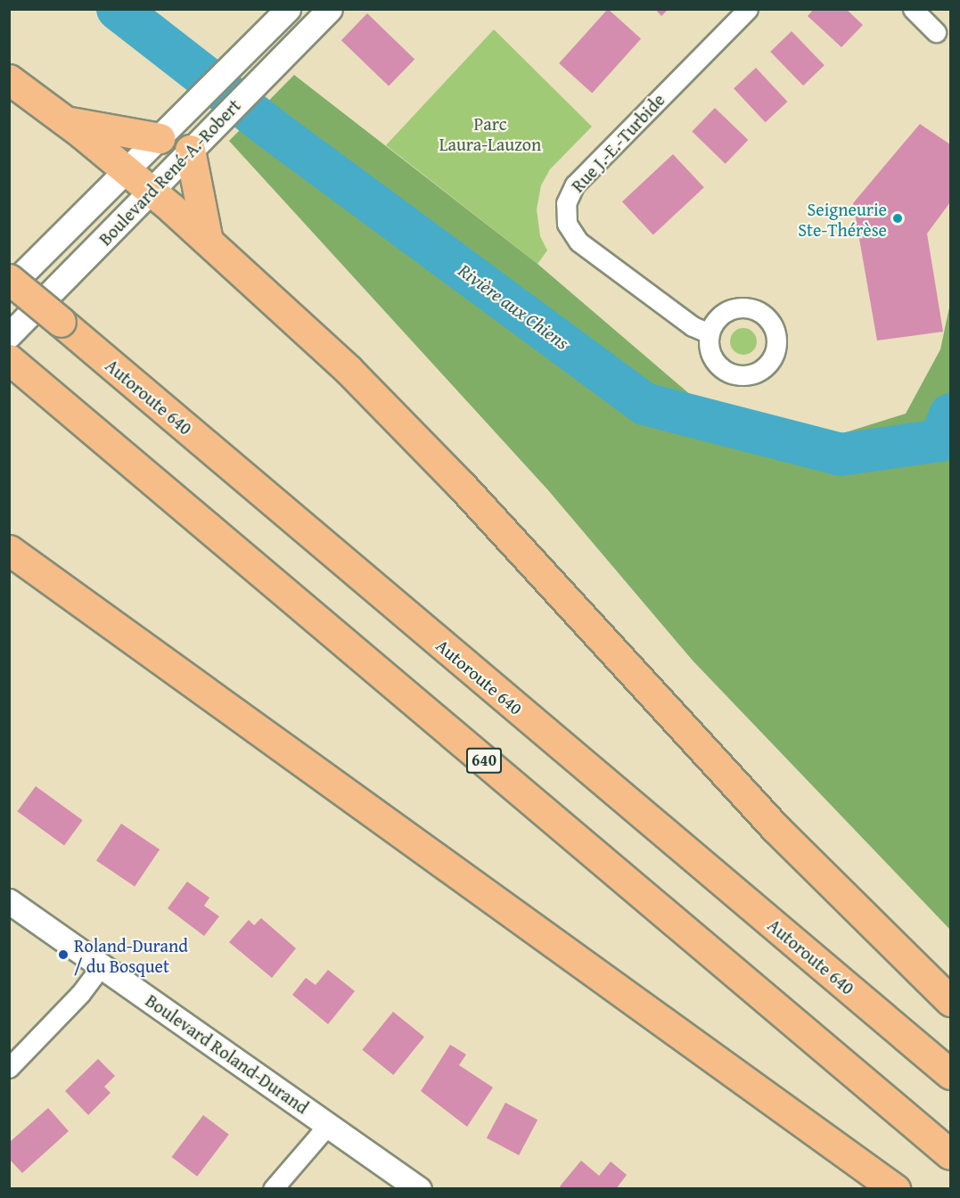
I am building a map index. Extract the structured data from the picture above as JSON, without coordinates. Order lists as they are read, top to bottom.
{
  "streets": {
    "highway": ["Autoroute 640", "640"],
    "street": ["Rue J.-E.-Turbide", "Boulevard René-A.-Robert", "Boulevard Roland-Durand"]
  },
  "water": ["Rivière aux Chiens"],
  "parks": ["Parc Laura-Lauzon"],
  "places": ["Seigneurie Ste-Thérèse", "Roland-Durand / du Bosquet"]
}
